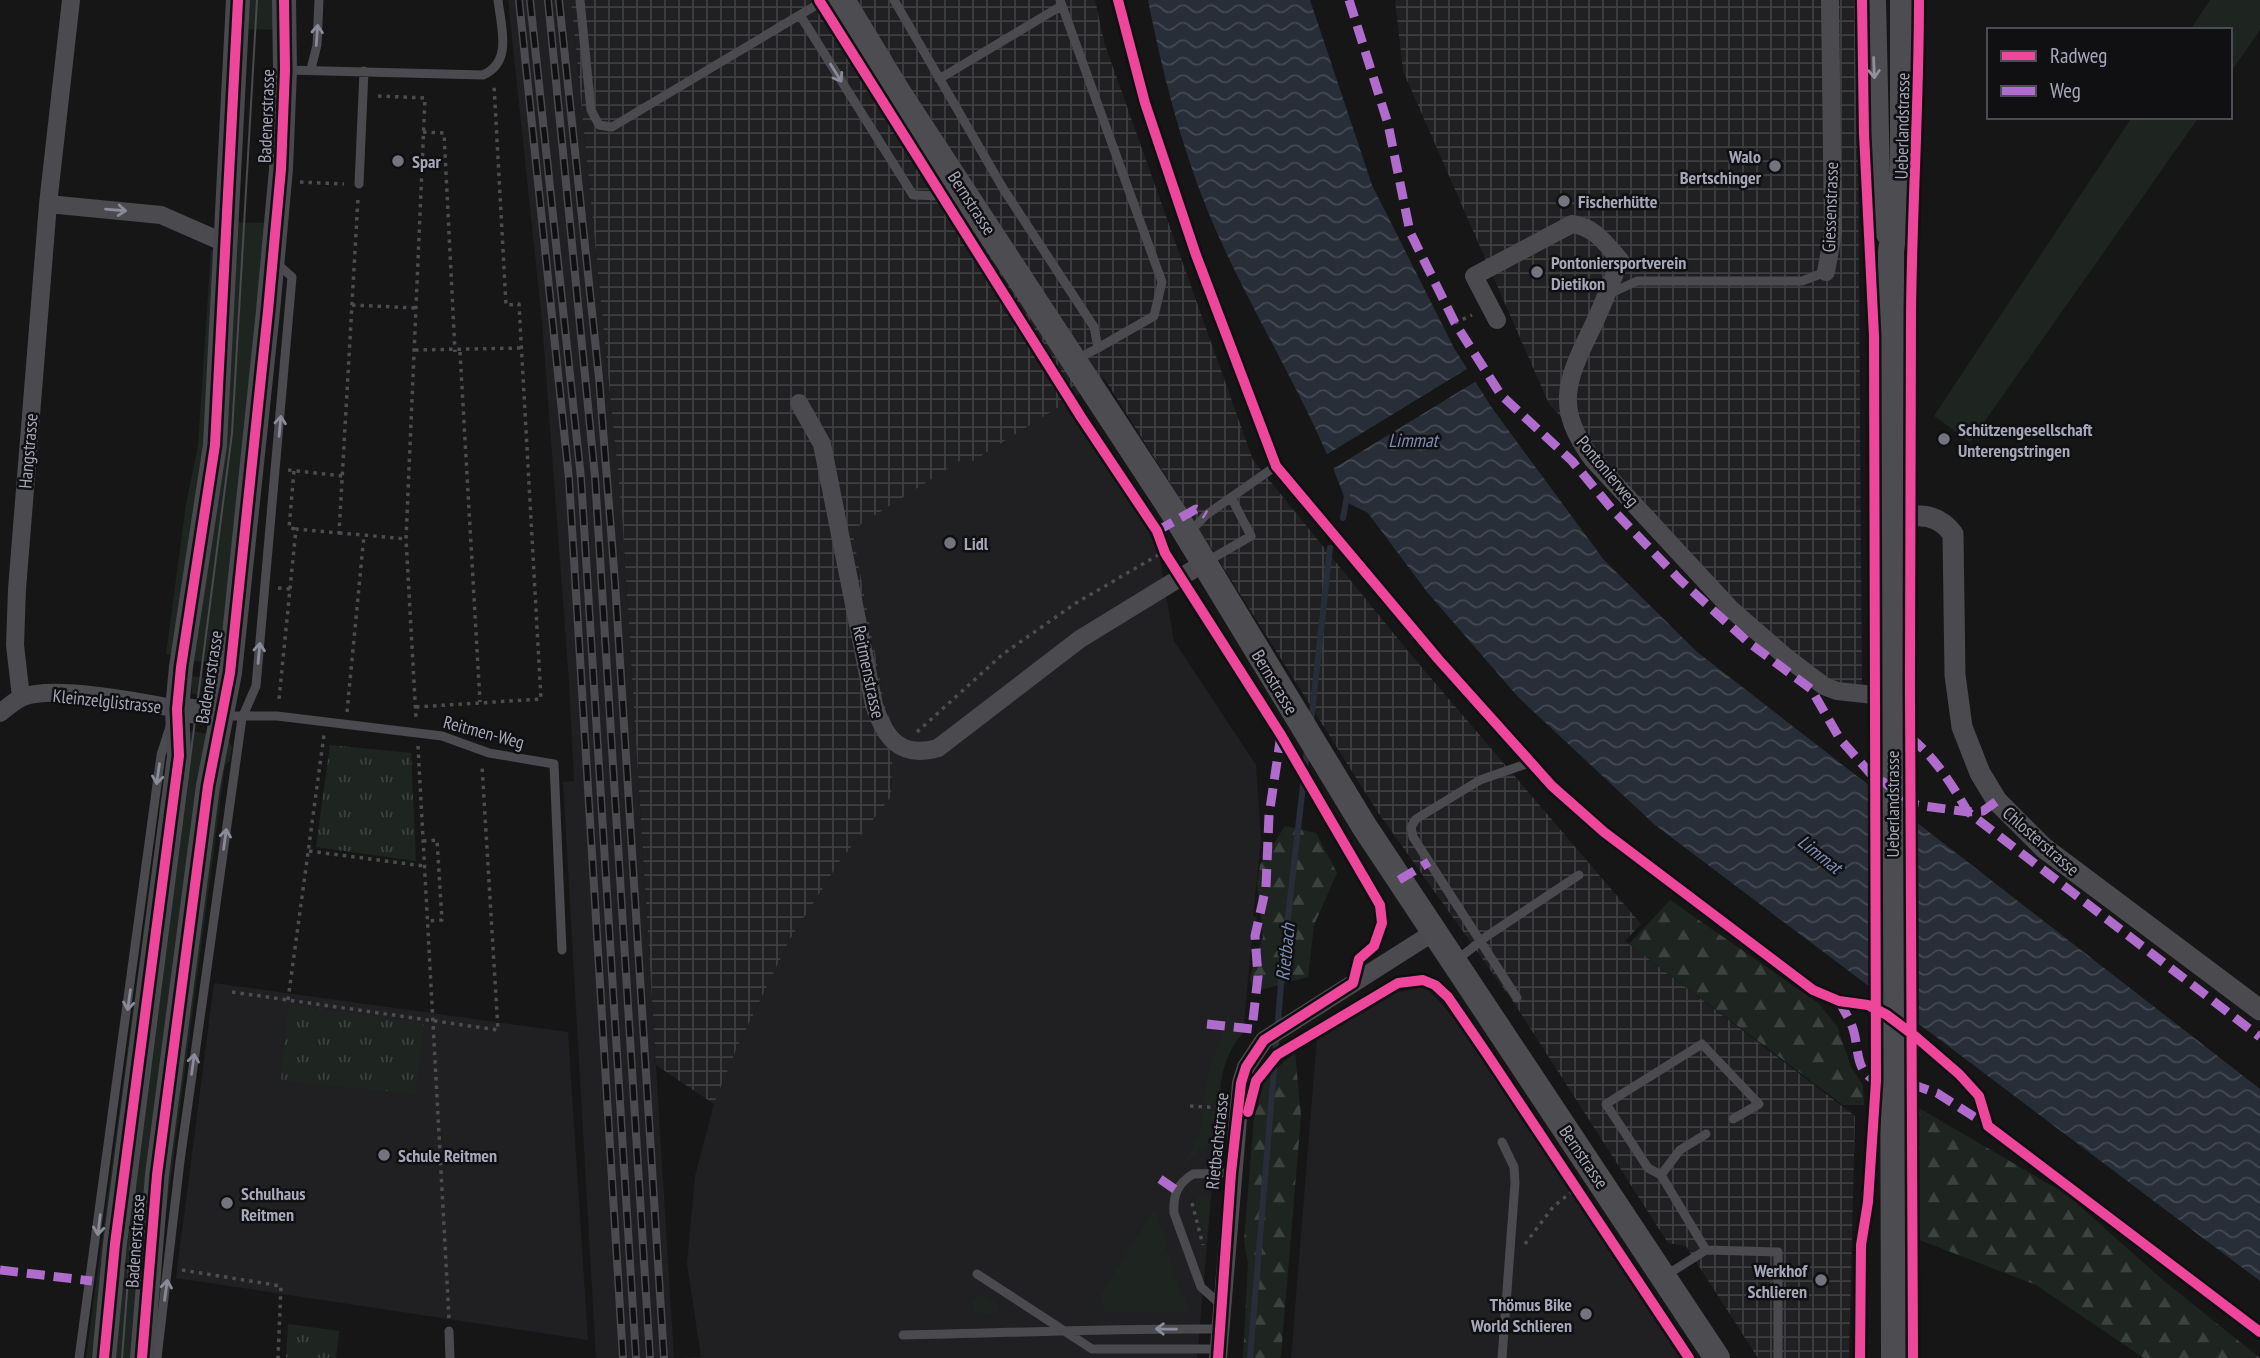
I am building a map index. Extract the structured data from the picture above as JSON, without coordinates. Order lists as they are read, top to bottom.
{
  "streets": {
    "main road": ["Badenerstrasse", "Ueberlandstrasse", "Bernstrasse"],
    "street": [
      "Giessenstrasse",
      "Hangstrasse",
      "Pontonierweg",
      "Reitmenstrasse",
      "Kleinzelglistrasse",
      "Chlosterstrasse",
      "Rietbachstrasse"
    ],
    "lane": ["Reitmen-Weg"]
  },
  "crossings": [
    ["Badenerstrasse", "Kleinzelglistrasse"],
    ["Badenerstrasse", "Reitmen-Weg"],
    ["Ueberlandstrasse", "Pontonierweg"],
    ["Ueberlandstrasse", "Chlosterstrasse"],
    ["Bernstrasse", "Rietbachstrasse"],
    ["Giessenstrasse", "Pontonierweg"],
    ["Hangstrasse", "Kleinzelglistrasse"]
  ],
  "water": ["Limmat", "Rietbach"],
  "places": [
    "Spar",
    "Walo Bertschinger",
    "Fischerhütte",
    "Pontoniersportverein Dietikon",
    "Schützengesellschaft Unterengstringen",
    "Lidl",
    "Schule Reitmen",
    "Schulhaus Reitmen",
    "Werkhof Schlieren",
    "Thömus Bike World Schlieren"
  ],
  "legend": ["Radweg", "Weg"]
}
